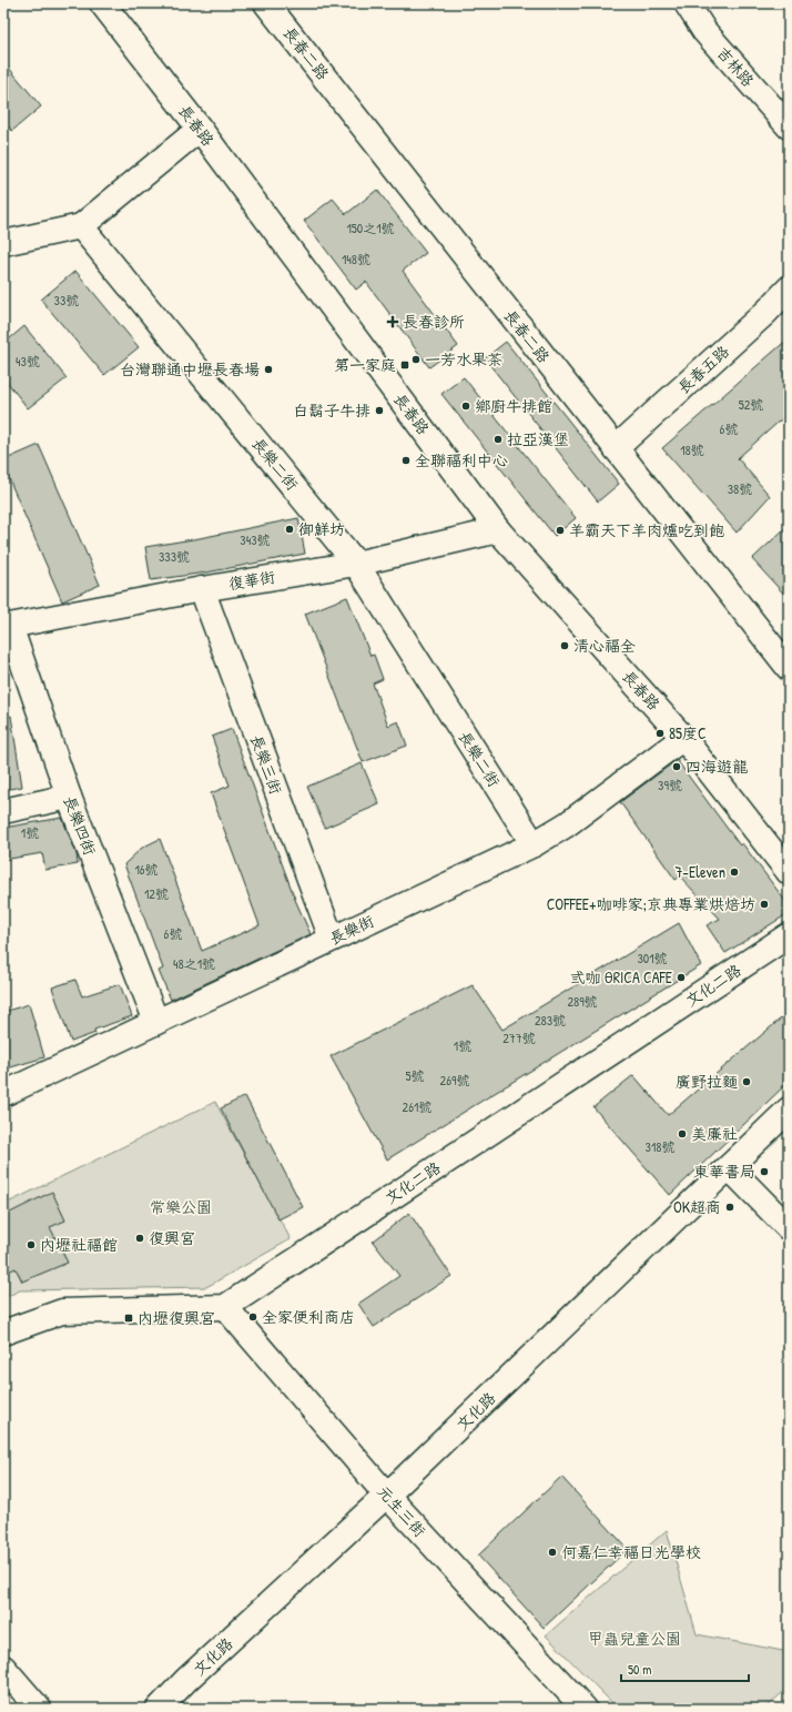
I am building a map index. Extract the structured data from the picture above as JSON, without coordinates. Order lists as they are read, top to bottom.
{
  "streets": {
    "street": [
      "長春二路",
      "吉林路",
      "長春路",
      "長春五路",
      "長樂二街",
      "復華街",
      "長樂三街",
      "長樂四街",
      "長樂街",
      "文化二路",
      "文化路",
      "元生三街"
    ]
  },
  "crossings": [
    ["長春二路", "長春五路"],
    ["長春路", "復華街"],
    ["長春路", "長樂街"],
    ["長樂二街", "復華街"],
    ["長樂二街", "長樂街"],
    ["復華街", "長樂三街"],
    ["復華街", "長樂四街"],
    ["長樂三街", "長樂街"],
    ["長樂四街", "長樂街"],
    ["文化二路", "元生三街"],
    ["文化路", "元生三街"]
  ],
  "parks": ["常樂公園", "甲蟲兒童公園"],
  "places": {
    "health": ["長春診所"],
    "other": [
      "一芳水果茶",
      "台灣聯通中壢長春場",
      "鄉廚牛排館",
      "白鬍子牛排",
      "拉亞漢堡",
      "全聯福利中心",
      "御鮮坊",
      "羊霸天下羊肉爐吃到飽",
      "清心福全",
      "85度C",
      "四海遊龍",
      "7-Eleven",
      "COFFEE+咖啡家;京典專業烘焙坊",
      "弎咖 θRICA CAFE",
      "廣野拉麵",
      "美廉社",
      "東華書局",
      "OK超商",
      "復興宮",
      "內壢社福館",
      "全家便利商店",
      "何嘉仁幸福日光學校"
    ],
    "transit": ["第一家庭", "內壢復興宮"]
  },
  "house_numbers": [
    "150之1號",
    "148號",
    "33號",
    "43號",
    "52號",
    "6號",
    "18號",
    "38號",
    "343號",
    "333號",
    "39號",
    "1號",
    "16號",
    "12號",
    "6號",
    "301號",
    "48之1號",
    "289號",
    "283號",
    "277號",
    "1號",
    "5號",
    "269號",
    "261號",
    "318號"
  ],
  "scale_bar": "50 m"
}
